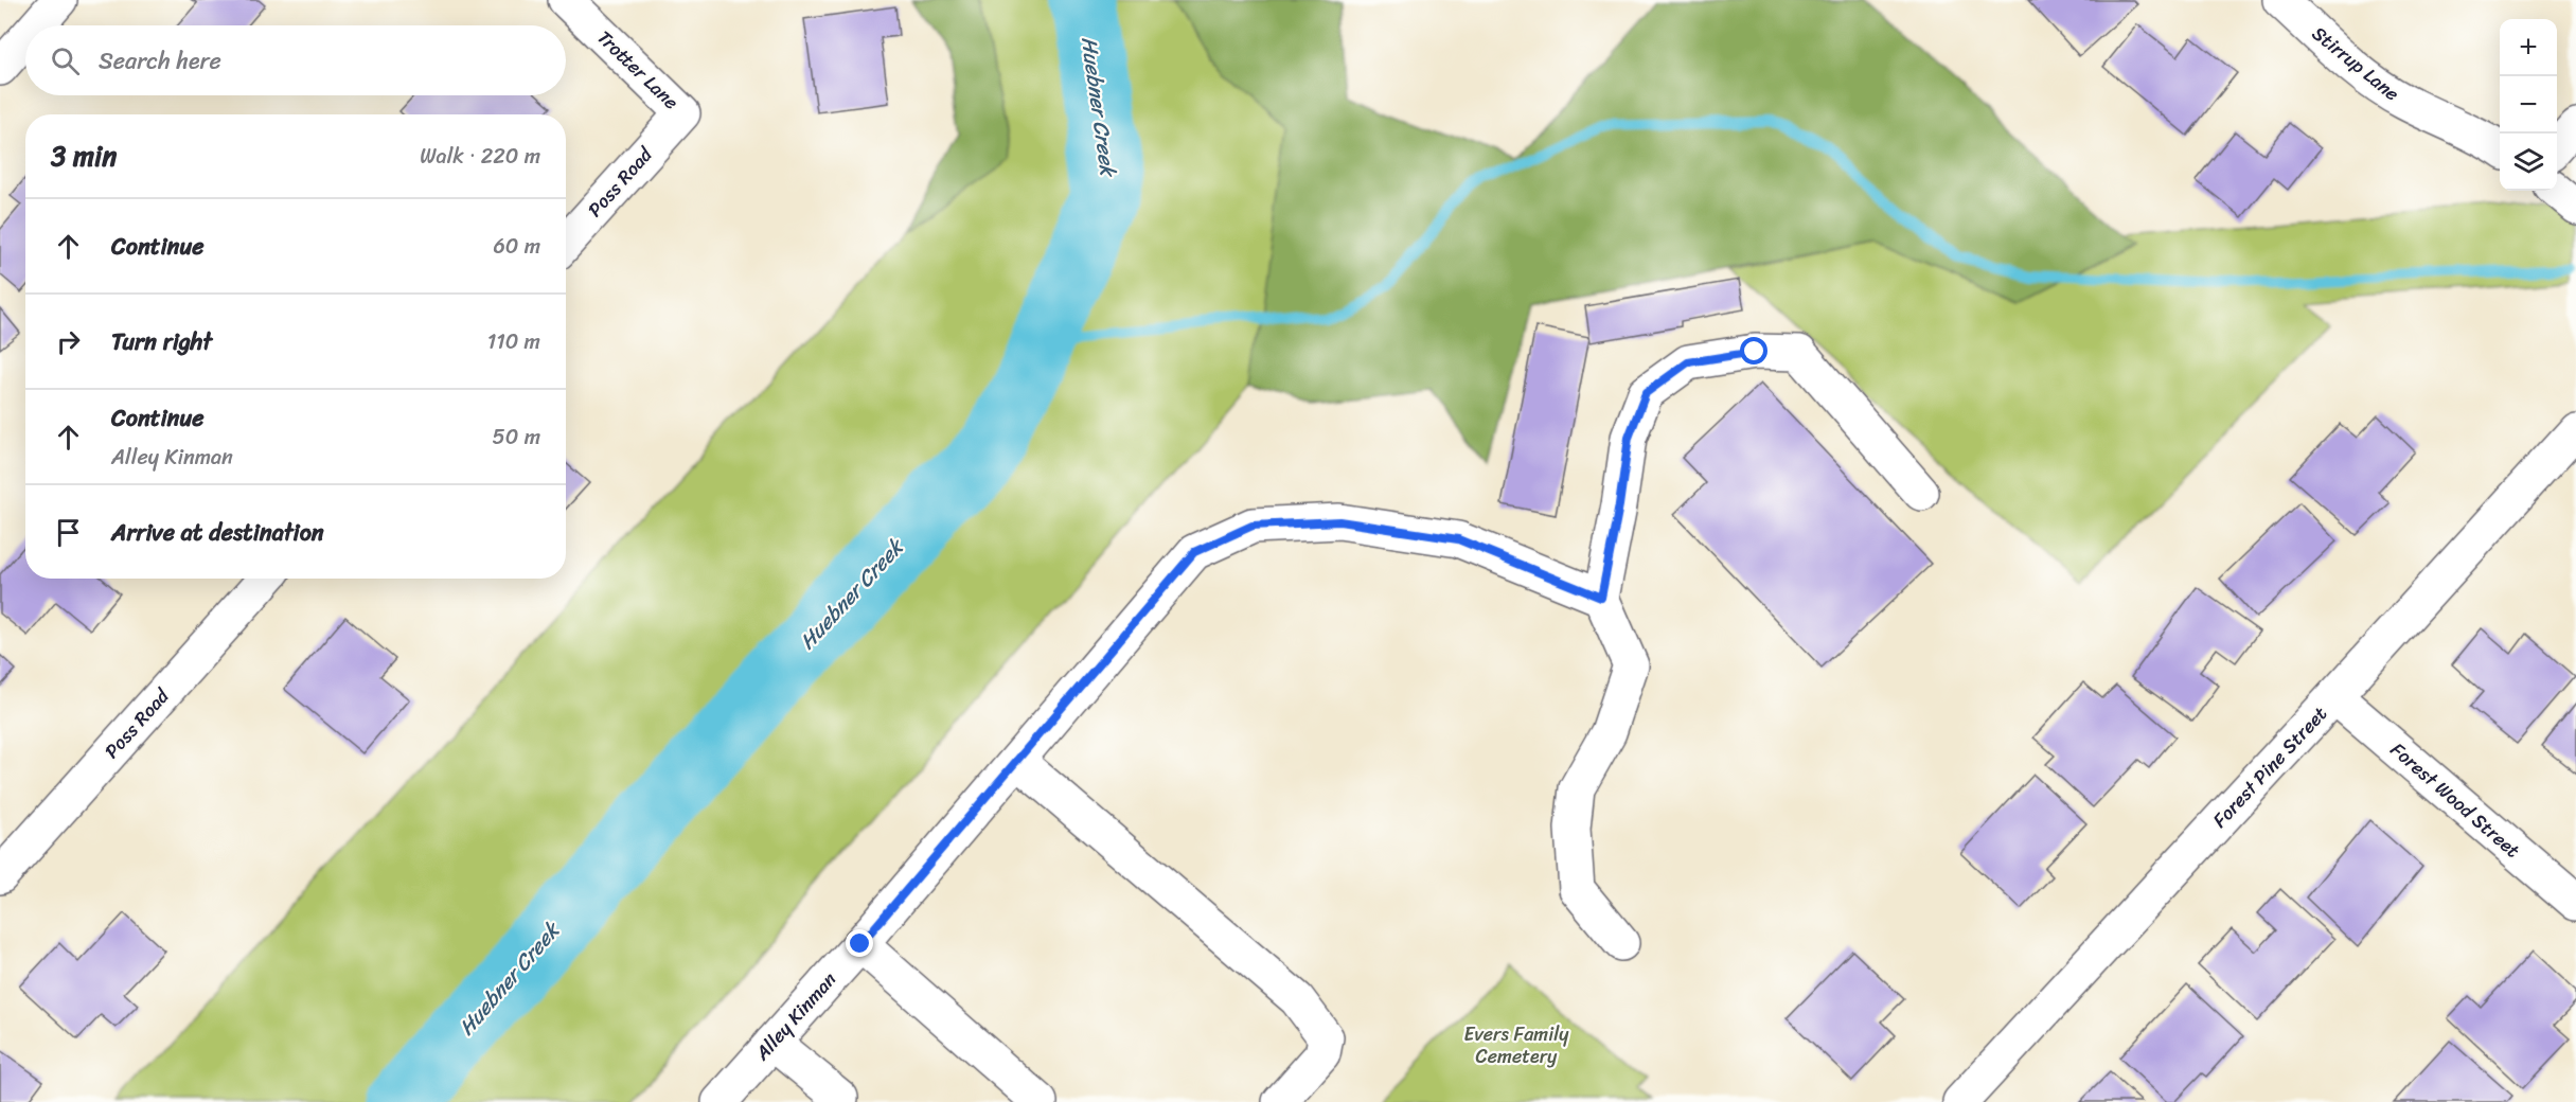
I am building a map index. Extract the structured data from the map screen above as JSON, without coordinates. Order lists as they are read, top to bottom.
{
  "streets": {
    "street": [
      "Stirrup Lane",
      "Trotter Lane",
      "Poss Road",
      "Forest Pine Street",
      "Forest Wood Street",
      "Alley Kinman"
    ]
  },
  "crossings": [
    ["Trotter Lane", "Poss Road"],
    ["Forest Pine Street", "Forest Wood Street"]
  ],
  "water": ["Huebner Creek"],
  "parks": ["Evers Family Cemetery"],
  "page": {
    "map_buttons": ["+", "−"],
    "search": "Search here",
    "heading": ["3 min", "Walk · 220 m"],
    "list": [
      ["Continue", "60 m"],
      ["Turn right", "110 m"],
      ["Continue", "Alley Kinman", "50 m"],
      "Arrive at destination"
    ]
  }
}
